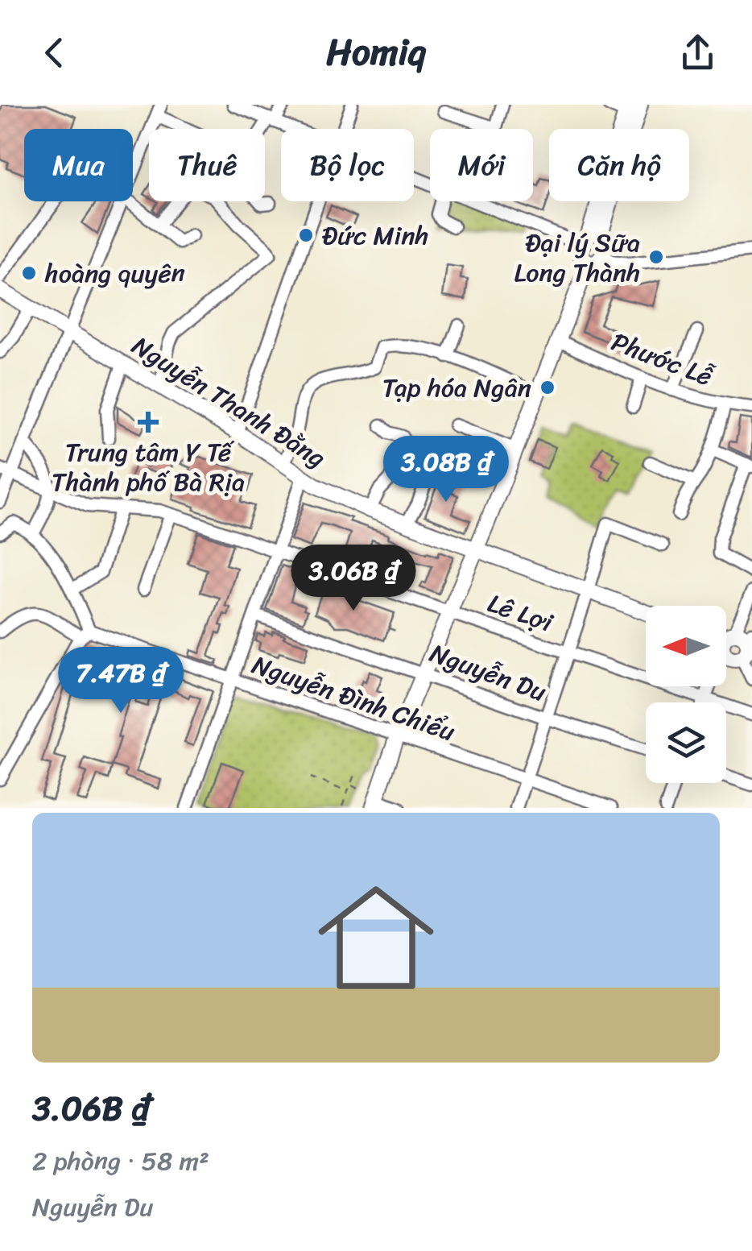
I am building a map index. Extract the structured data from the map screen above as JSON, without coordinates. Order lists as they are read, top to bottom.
{
  "streets": {
    "main road": ["Nguyễn Thanh Đằng"],
    "street": [
      "Phước Lễ",
      "Lê Lợi",
      "Nguyễn Du",
      "Nguyễn Đình Chiểu"
    ]
  },
  "places": {
    "other": [
      "Đức Minh",
      "Đại lý Sữa Long Thành",
      "hoàng quyên",
      "Tạp hóa Ngân"
    ],
    "health": ["Trung tâm Y Tế Thành phố Bà Rịa"]
  },
  "north": "left",
  "page": {
    "header": "Homiq",
    "chip": [
      "Mua",
      "Thuê",
      "Bộ lọc",
      "Mới",
      "Căn hộ"
    ],
    "price": ["3.08B ₫", "3.06B ₫", "7.47B ₫"],
    "list": [
      {
        "name": "3.06B ₫",
        "note": "2 phòng · 58 m² · Nguyễn Du"
      }
    ]
  }
}
